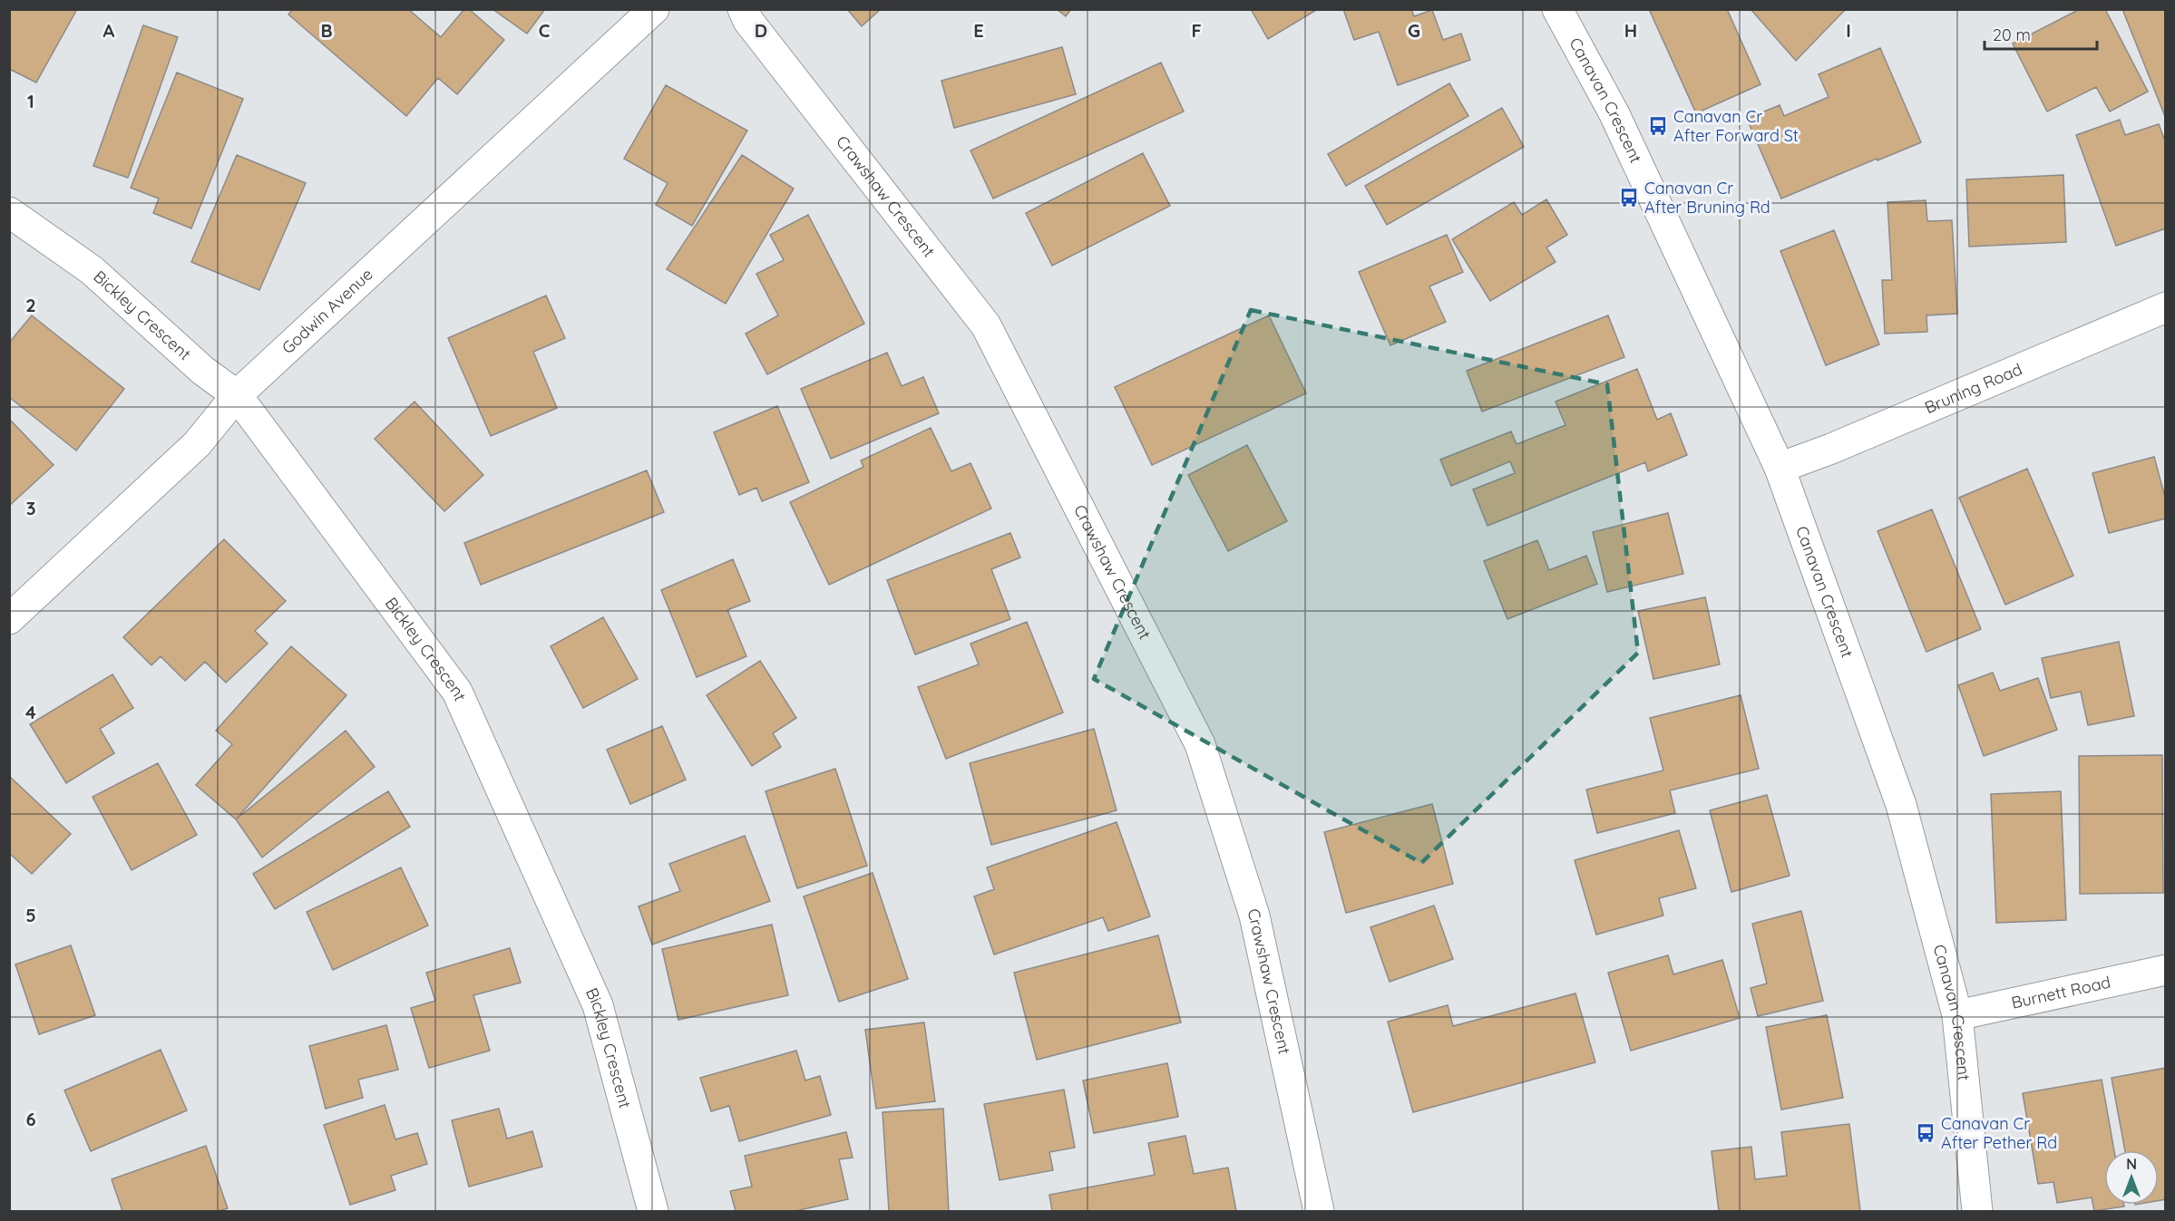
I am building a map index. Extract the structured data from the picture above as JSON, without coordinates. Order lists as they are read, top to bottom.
{
  "streets": {
    "street": [
      "Canavan Crescent",
      "Crawshaw Crescent",
      "Godwin Avenue",
      "Bickley Crescent",
      "Bruning Road",
      "Burnett Road"
    ]
  },
  "crossings": [
    ["Canavan Crescent", "Bruning Road"],
    ["Canavan Crescent", "Burnett Road"],
    ["Godwin Avenue", "Bickley Crescent"]
  ],
  "places": {
    "bus stop": ["Canavan Cr After Forward St", "Canavan Cr After Bruning Rd", "Canavan Cr After Pether Rd"]
  },
  "scale_bar": "20 m",
  "north": "top",
  "grid": {
    "columns": [
      "A",
      "B",
      "C",
      "D",
      "E",
      "F",
      "G",
      "H",
      "I"
    ],
    "rows": [
      "1",
      "2",
      "3",
      "4",
      "5",
      "6"
    ]
  }
}
